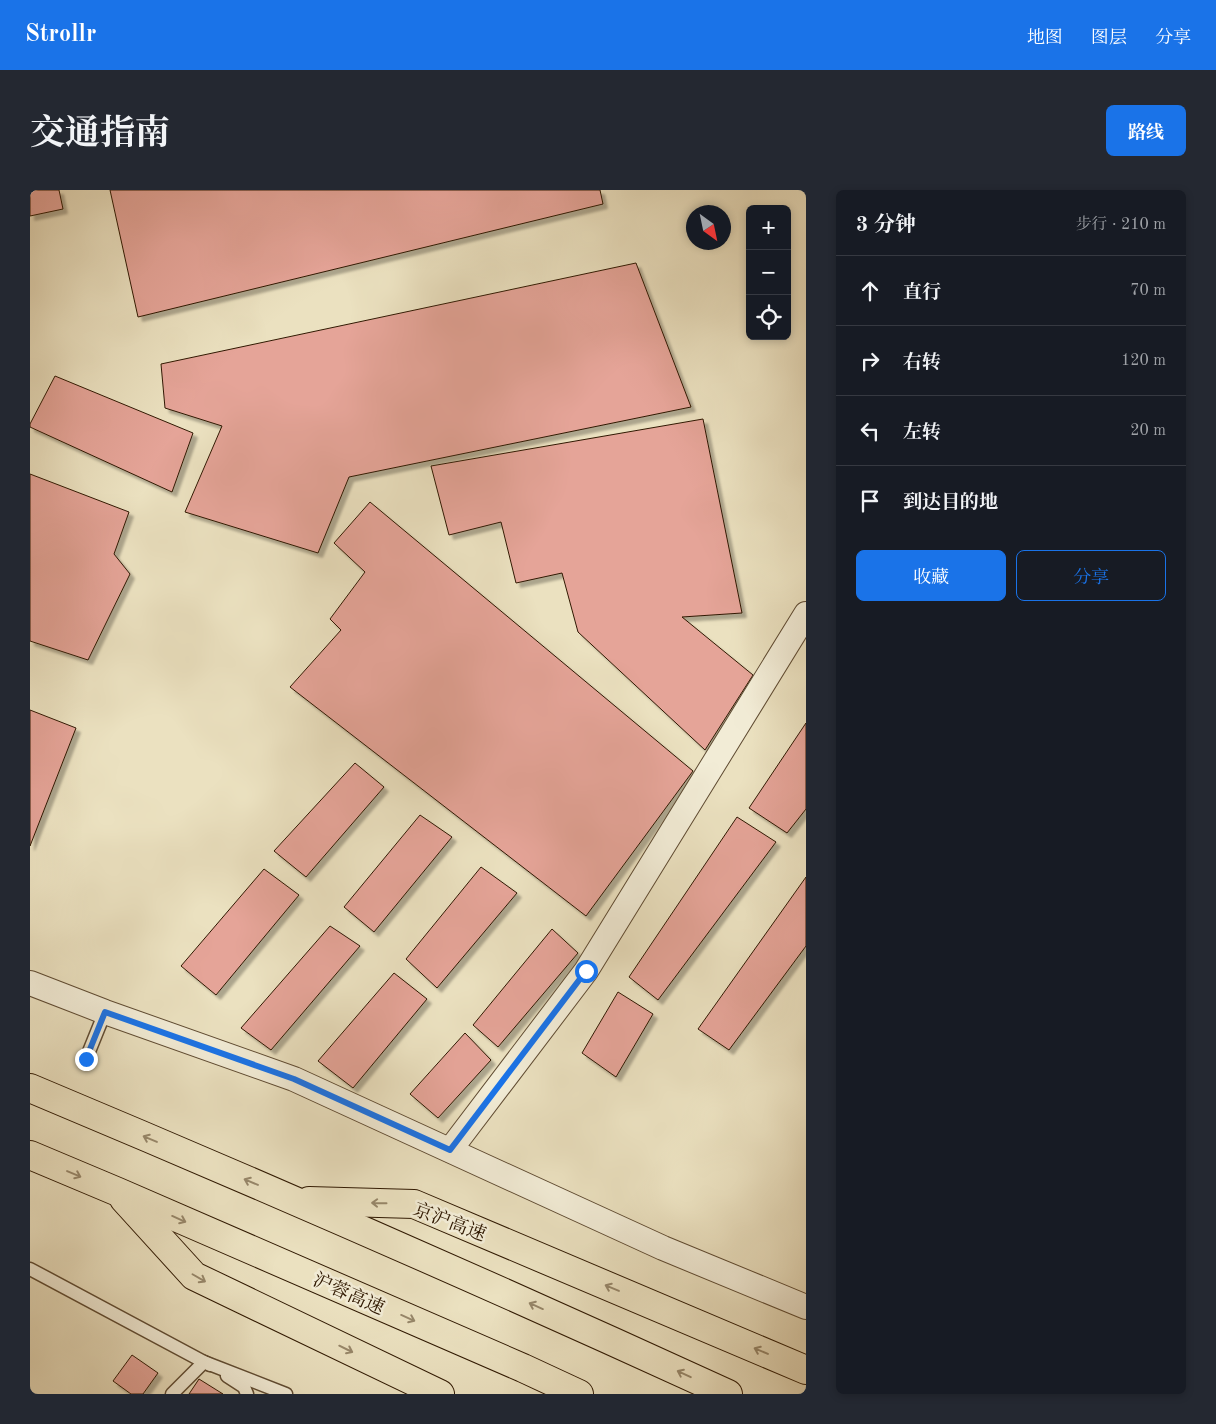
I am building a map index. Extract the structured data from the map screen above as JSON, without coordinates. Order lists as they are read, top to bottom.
{
  "streets": {
    "highway": ["京沪高速", "沪蓉高速"]
  },
  "north": "bottom right",
  "page": {
    "header": "Strollr",
    "nav": ["地图", "图层", "分享"],
    "title": "交通指南",
    "buttons": [
      "路线",
      ["收藏", "分享"]
    ],
    "heading": ["3 分钟", "步行 · 210 m"],
    "map_buttons": ["+", "−"],
    "list": [
      ["直行", "70 m"],
      ["右转", "120 m"],
      ["左转", "20 m"],
      "到达目的地"
    ]
  }
}
